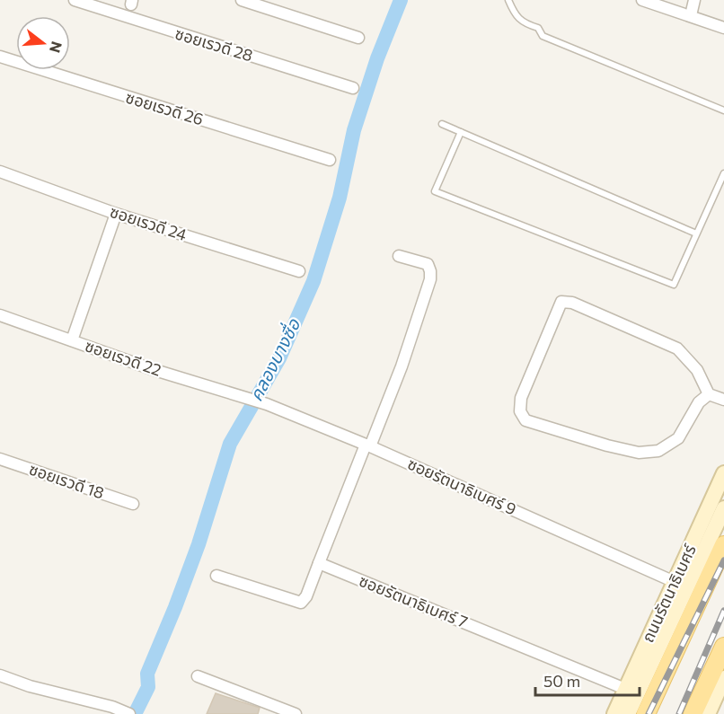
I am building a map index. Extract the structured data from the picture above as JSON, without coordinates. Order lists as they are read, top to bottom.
{
  "streets": {
    "main road": ["ถนนรัตนาธิเบศร์"],
    "street": [
      "ซอยเรวดี 28",
      "ซอยเรวดี 26",
      "ซอยเรวดี 24",
      "ซอยเรวดี 22",
      "ซอยเรวดี 18",
      "ซอยรัตนาธิเบศร์ 9",
      "ซอยรัตนาธิเบศร์ 7"
    ]
  },
  "crossings": [
    ["ซอยเรวดี 22", "ซอยรัตนาธิเบศร์ 9"],
    ["ซอยรัตนาธิเบศร์ 9", "ถนนรัตนาธิเบศร์"],
    ["ถนนรัตนาธิเบศร์", "ซอยรัตนาธิเบศร์ 7"]
  ],
  "water": ["คลองบางซื่อ"],
  "scale_bar": "50 m",
  "north": "right"
}
